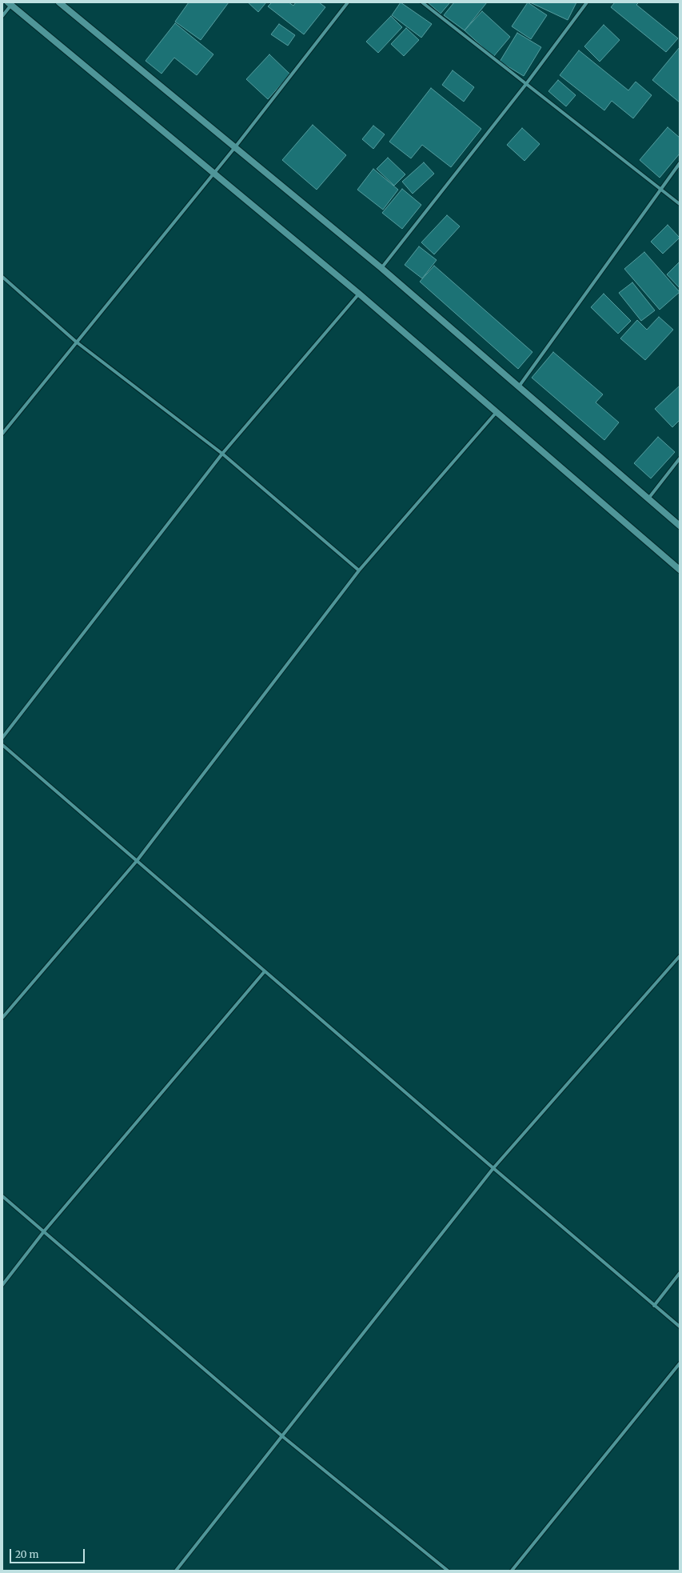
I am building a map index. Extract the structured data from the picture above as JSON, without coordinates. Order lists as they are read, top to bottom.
{
  "scale_bar": "20 m"
}
